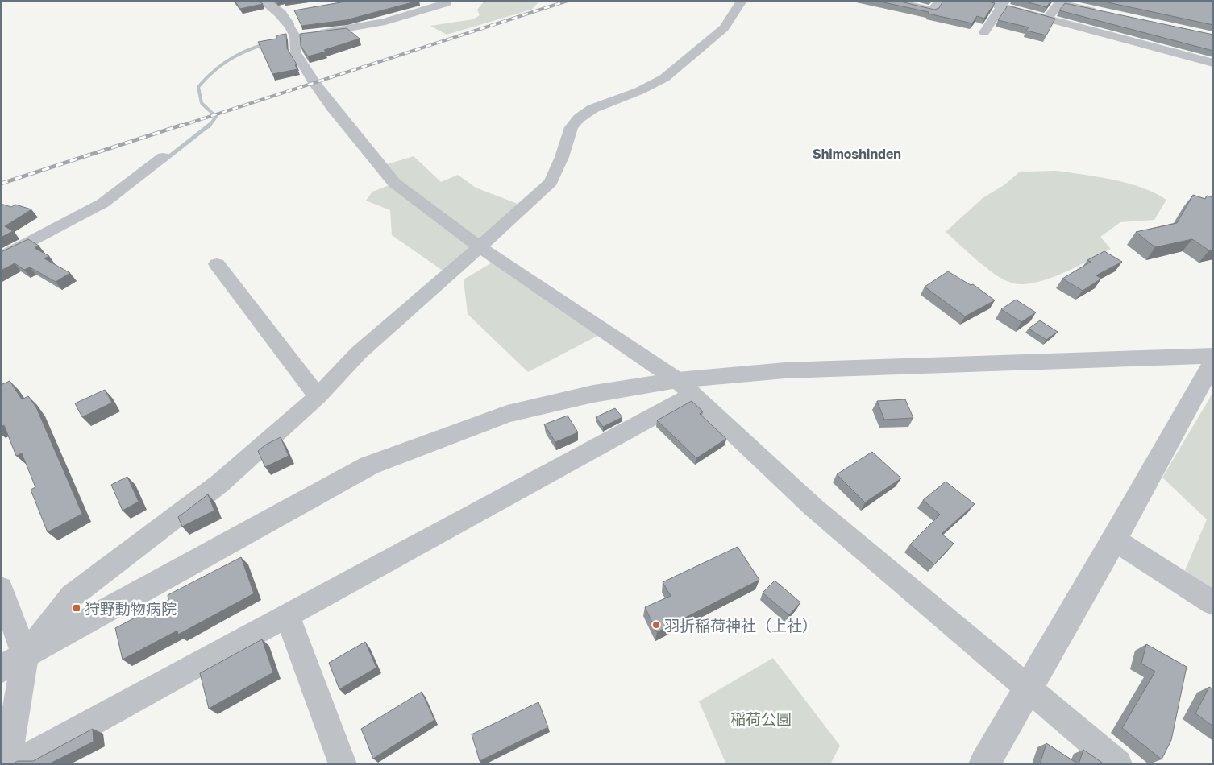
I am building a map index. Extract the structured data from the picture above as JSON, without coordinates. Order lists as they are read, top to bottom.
{
  "districts": ["Shimoshinden"],
  "parks": ["稲荷公園"],
  "places": {
    "transit": ["狩野動物病院"],
    "other": ["羽折稲荷神社（上社）"]
  }
}
